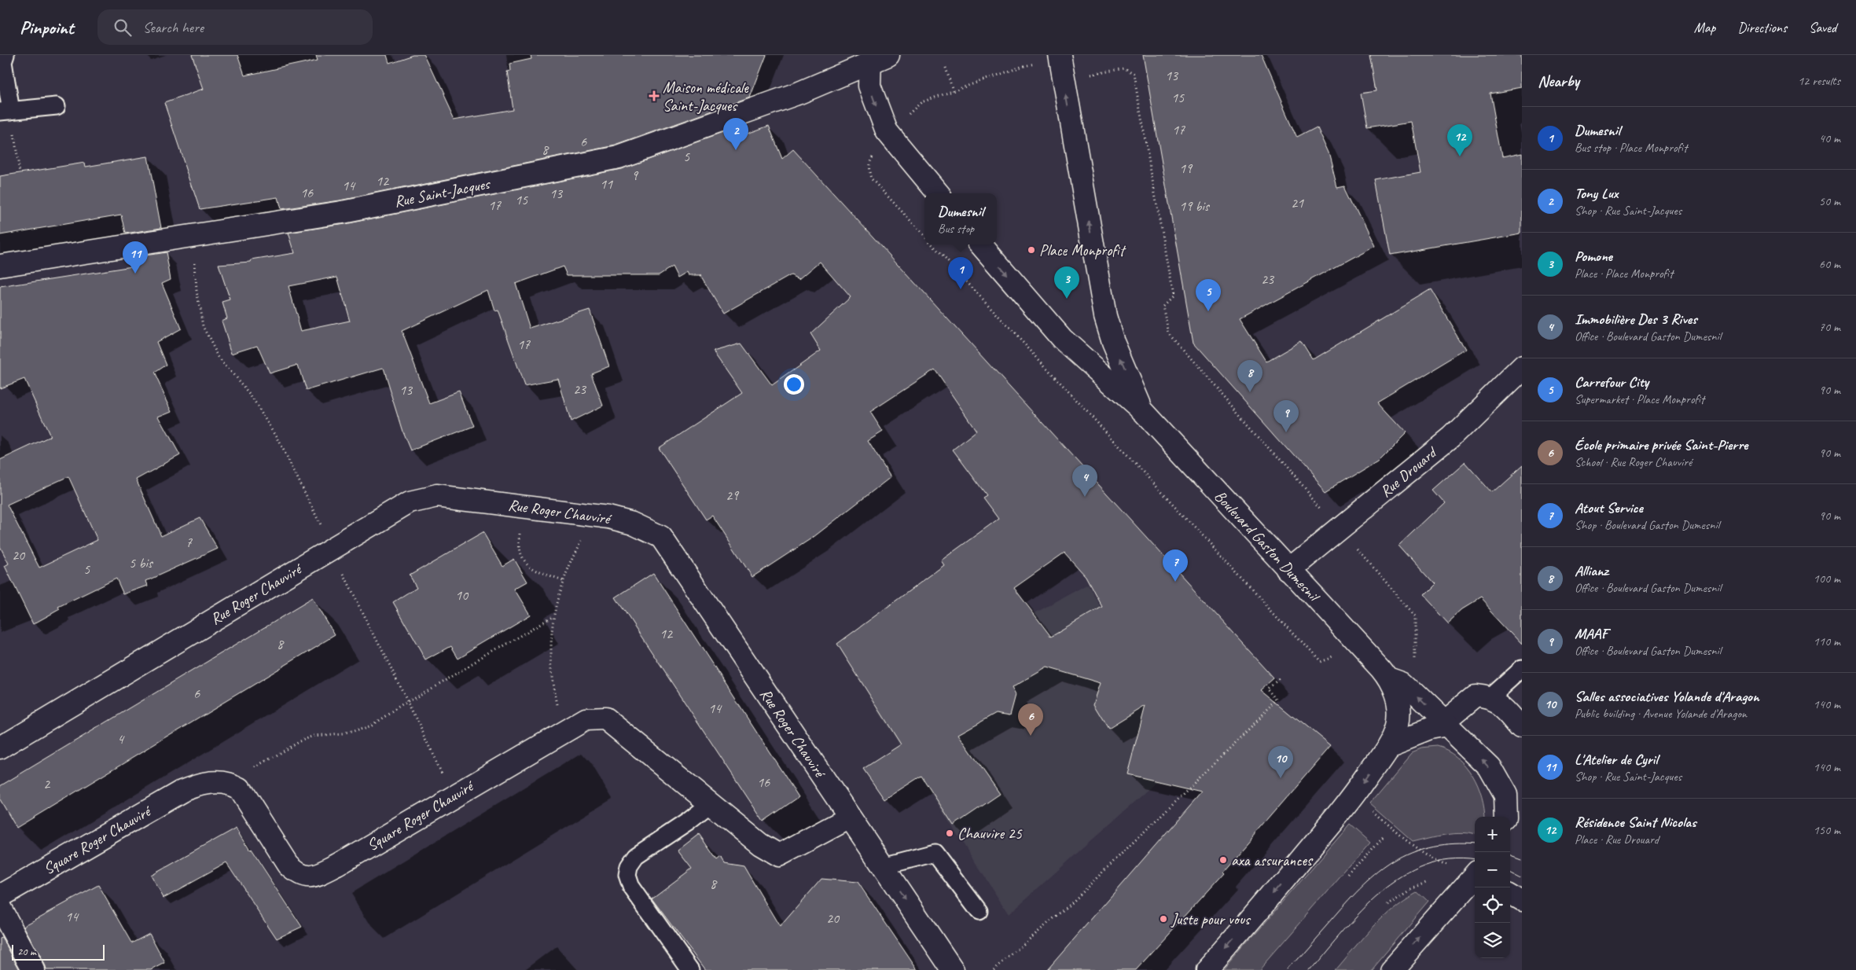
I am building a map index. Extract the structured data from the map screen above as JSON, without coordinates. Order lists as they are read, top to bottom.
{
  "streets": {
    "street": [
      "Rue Saint-Jacques",
      "Rue Drouard",
      "Rue Roger Chauviré",
      "Boulevard Gaston Dumesnil",
      "Square Roger Chauviré"
    ]
  },
  "crossings": [
    ["Rue Drouard", "Boulevard Gaston Dumesnil"],
    ["Rue Roger Chauviré", "Square Roger Chauviré"]
  ],
  "places": {
    "health": ["Maison médicale Saint-Jacques"],
    "other": [
      "Place Monprofit",
      "Chauvire 25",
      "axa assurances",
      "Juste pour vous"
    ]
  },
  "house_numbers": [
    "13",
    "15",
    "17",
    "6",
    "8",
    "5",
    "19",
    "9",
    "12",
    "11",
    "14",
    "16",
    "13",
    "15",
    "21",
    "17",
    "19 bis",
    "23",
    "17",
    "23",
    "13",
    "29",
    "7",
    "20",
    "5 bis",
    "5",
    "10",
    "12",
    "8",
    "6",
    "14",
    "4",
    "16",
    "2",
    "8",
    "14",
    "20"
  ],
  "scale_bar": "20 m",
  "page": {
    "header": "Pinpoint",
    "search": "Search here",
    "nav": ["Map", "Directions", "Saved"],
    "heading": ["Nearby", "12 results"],
    "list": [
      {
        "mark": "1",
        "name": "Dumesnil",
        "note": "Bus stop · Place Monprofit",
        "value": "40 m"
      },
      {
        "mark": "2",
        "name": "Tony Lux",
        "note": "Shop · Rue Saint-Jacques",
        "value": "50 m"
      },
      {
        "mark": "3",
        "name": "Pomone",
        "note": "Place · Place Monprofit",
        "value": "60 m"
      },
      {
        "mark": "4",
        "name": "Immobilière Des 3 Rives",
        "note": "Office · Boulevard Gaston Dumesnil",
        "value": "70 m"
      },
      {
        "mark": "5",
        "name": "Carrefour City",
        "note": "Supermarket · Place Monprofit",
        "value": "90 m"
      },
      {
        "mark": "6",
        "name": "École primaire privée Saint-Pierre",
        "note": "School · Rue Roger Chauviré",
        "value": "90 m"
      },
      {
        "mark": "7",
        "name": "Atout Service",
        "note": "Shop · Boulevard Gaston Dumesnil",
        "value": "90 m"
      },
      {
        "mark": "8",
        "name": "Allianz",
        "note": "Office · Boulevard Gaston Dumesnil",
        "value": "100 m"
      },
      {
        "mark": "9",
        "name": "MAAF",
        "note": "Office · Boulevard Gaston Dumesnil",
        "value": "110 m"
      },
      {
        "mark": "10",
        "name": "Salles associatives Yolande d'Aragon",
        "note": "Public building · Avenue Yolande d’Aragon",
        "value": "140 m"
      },
      {
        "mark": "11",
        "name": "L'Atelier de Cyril",
        "note": "Shop · Rue Saint-Jacques",
        "value": "140 m"
      },
      {
        "mark": "12",
        "name": "Résidence Saint Nicolas",
        "note": "Place · Rue Drouard",
        "value": "150 m"
      }
    ],
    "pins": [
      "2",
      "12",
      "11",
      "1",
      "3",
      "5",
      "8",
      "9",
      "4",
      "7",
      "6",
      "10"
    ],
    "popup": ["Dumesnil", "Bus stop"],
    "map_buttons": ["+", "−"],
    "scale": "20 m"
  }
}
